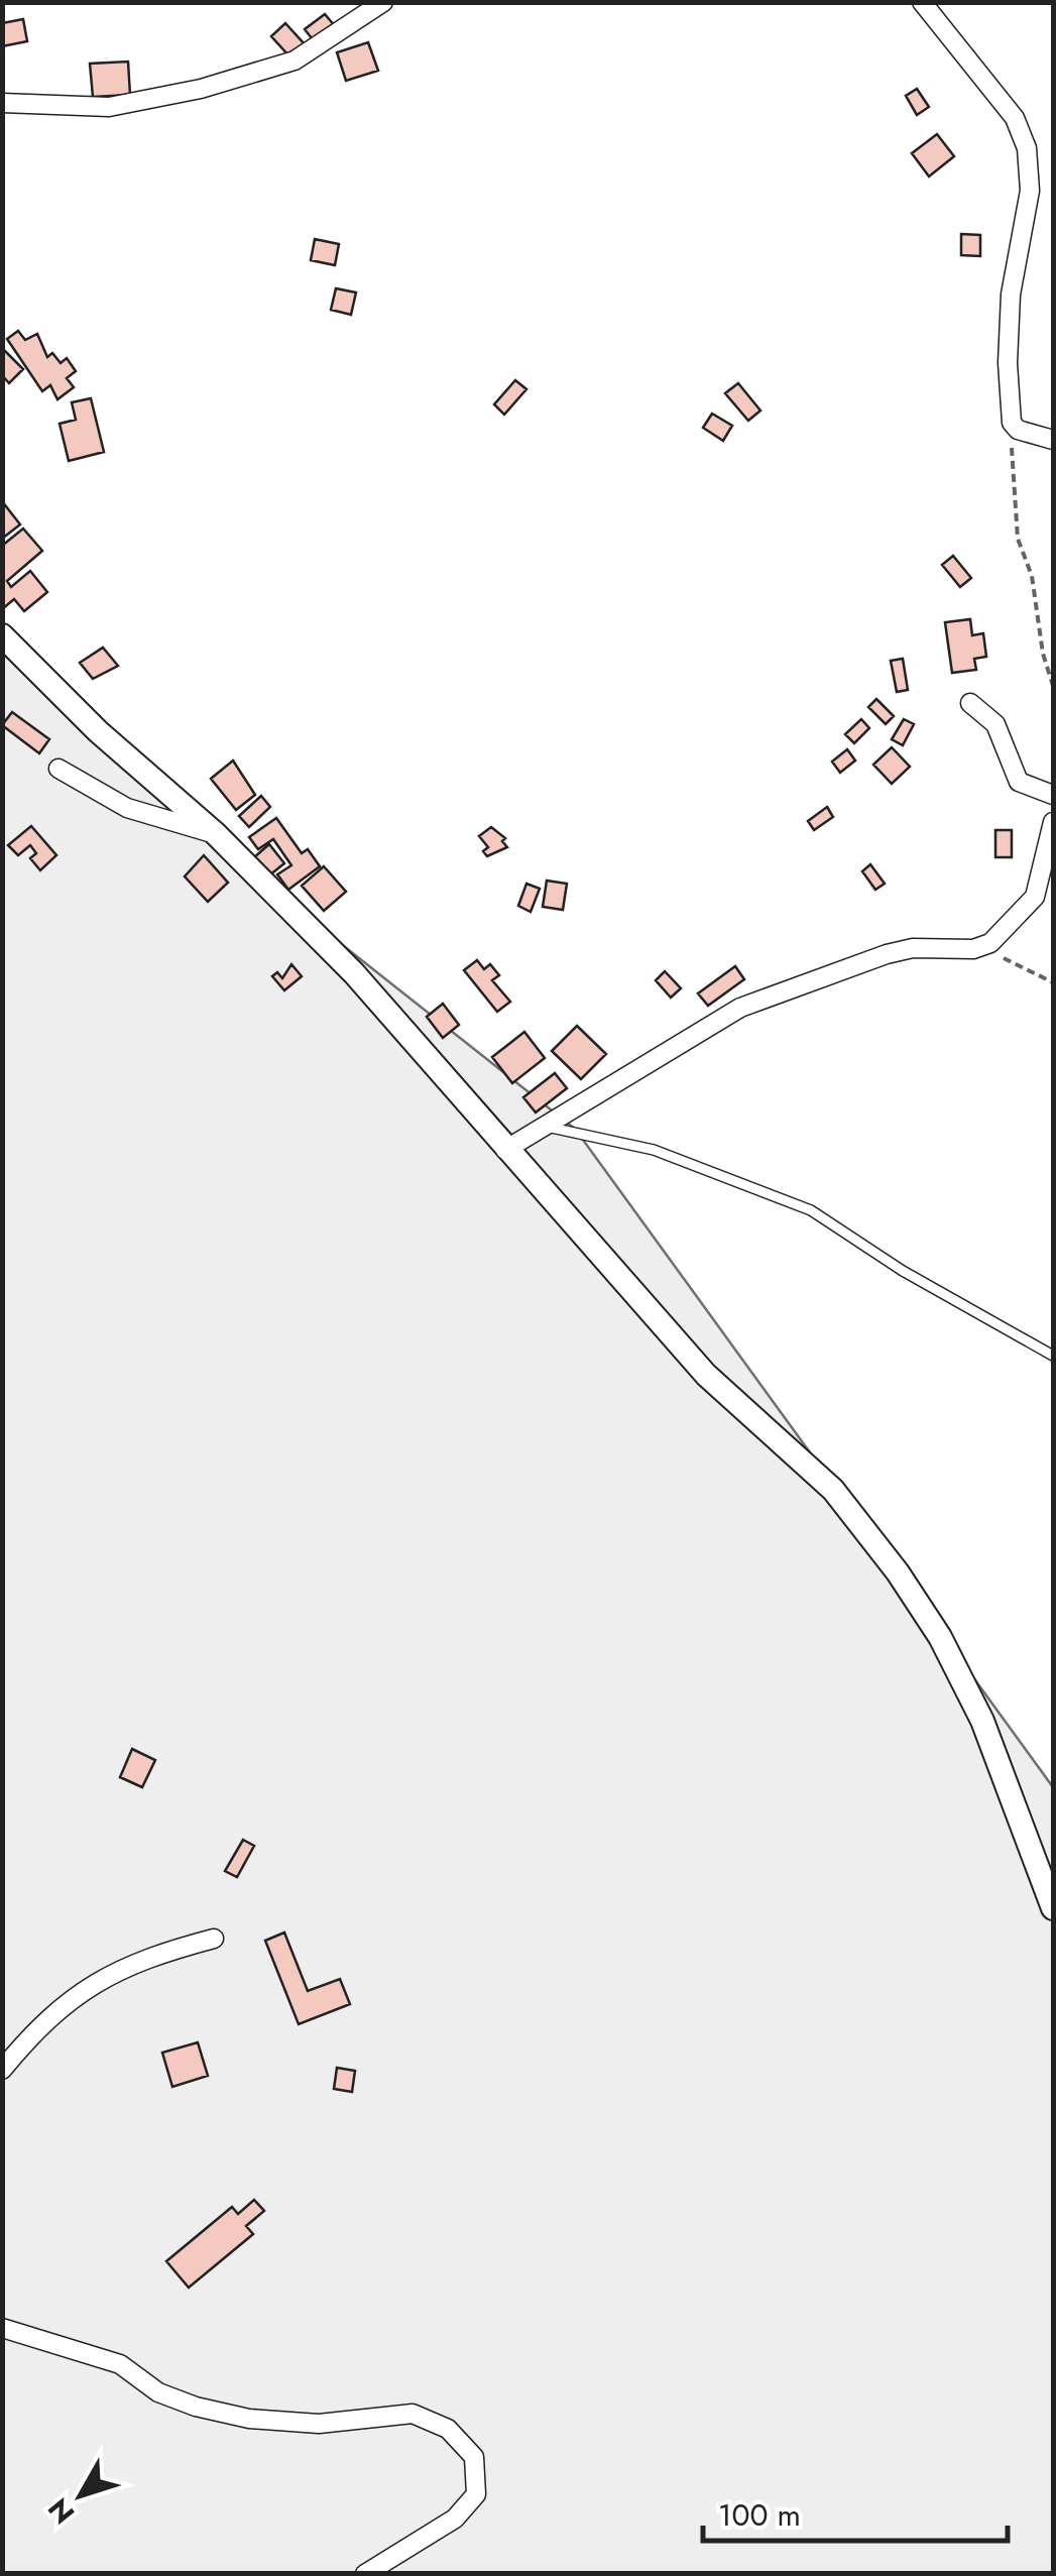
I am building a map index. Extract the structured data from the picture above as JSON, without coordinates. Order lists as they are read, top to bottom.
{
  "scale_bar": "100 m",
  "north": "bottom left"
}
